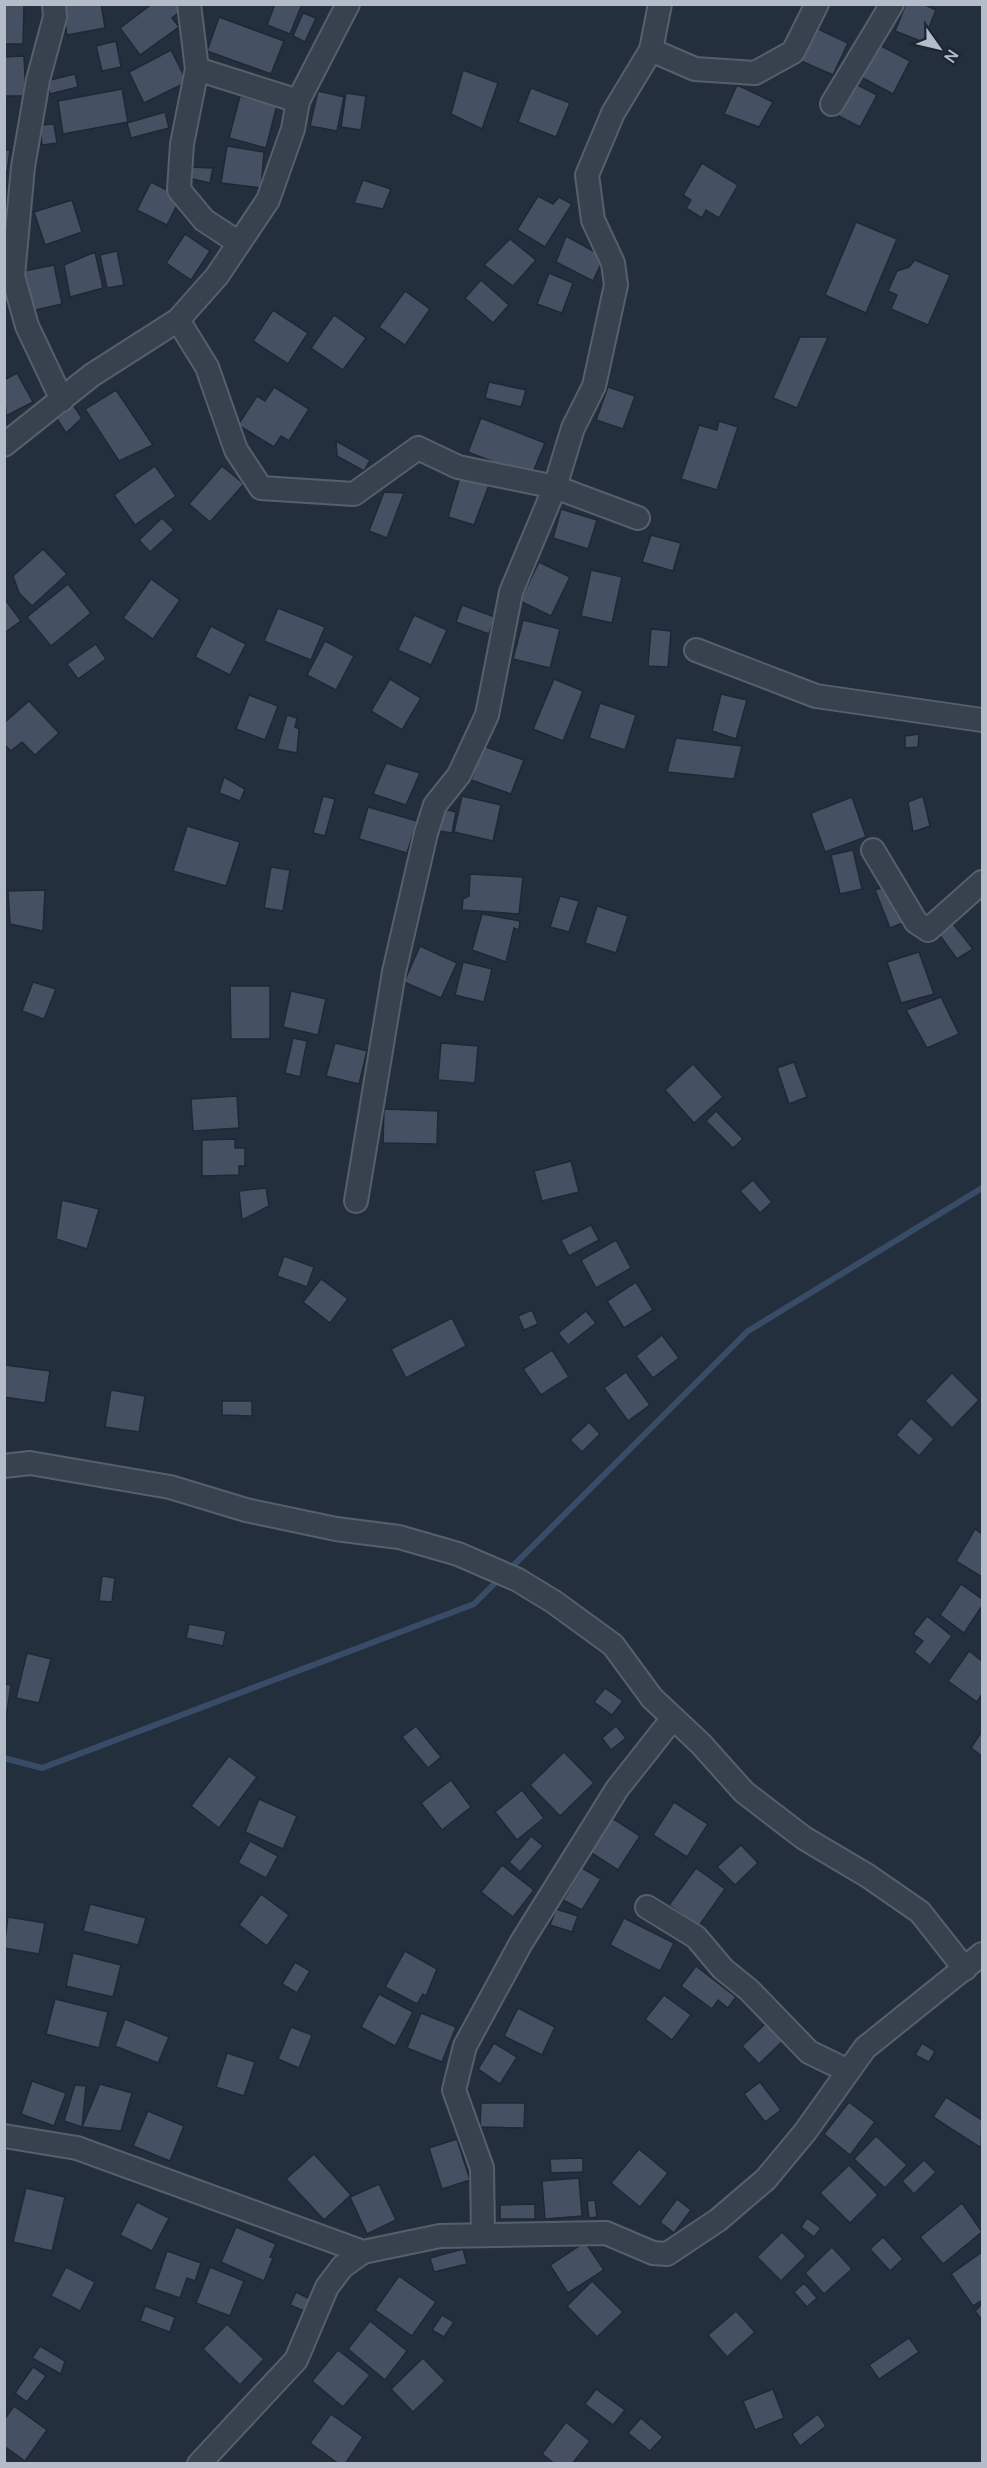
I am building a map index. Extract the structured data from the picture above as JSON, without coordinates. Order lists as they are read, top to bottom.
{
  "north": "bottom right"
}
